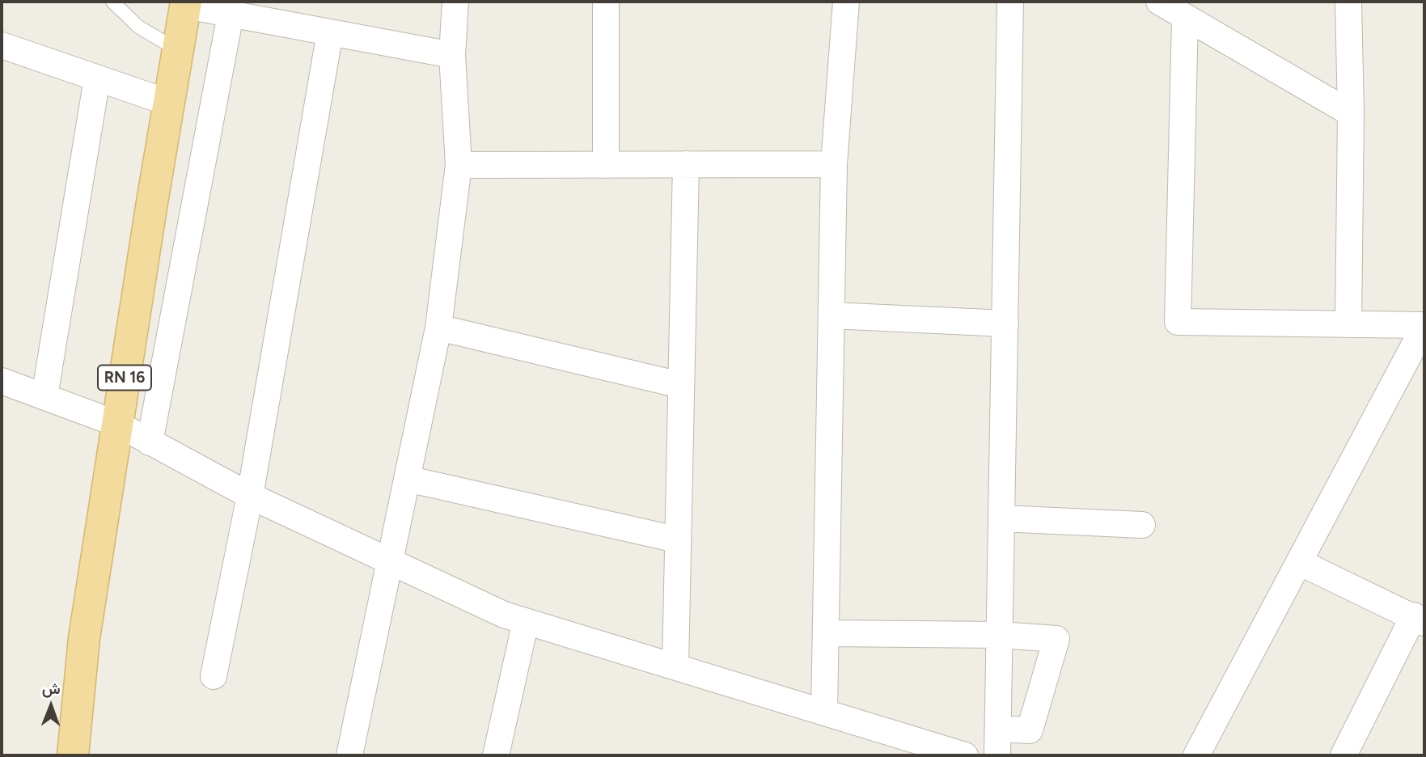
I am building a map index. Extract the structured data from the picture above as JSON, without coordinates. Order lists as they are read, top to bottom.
{
  "streets": {
    "main road": ["RN 16"]
  },
  "north": "top"
}
